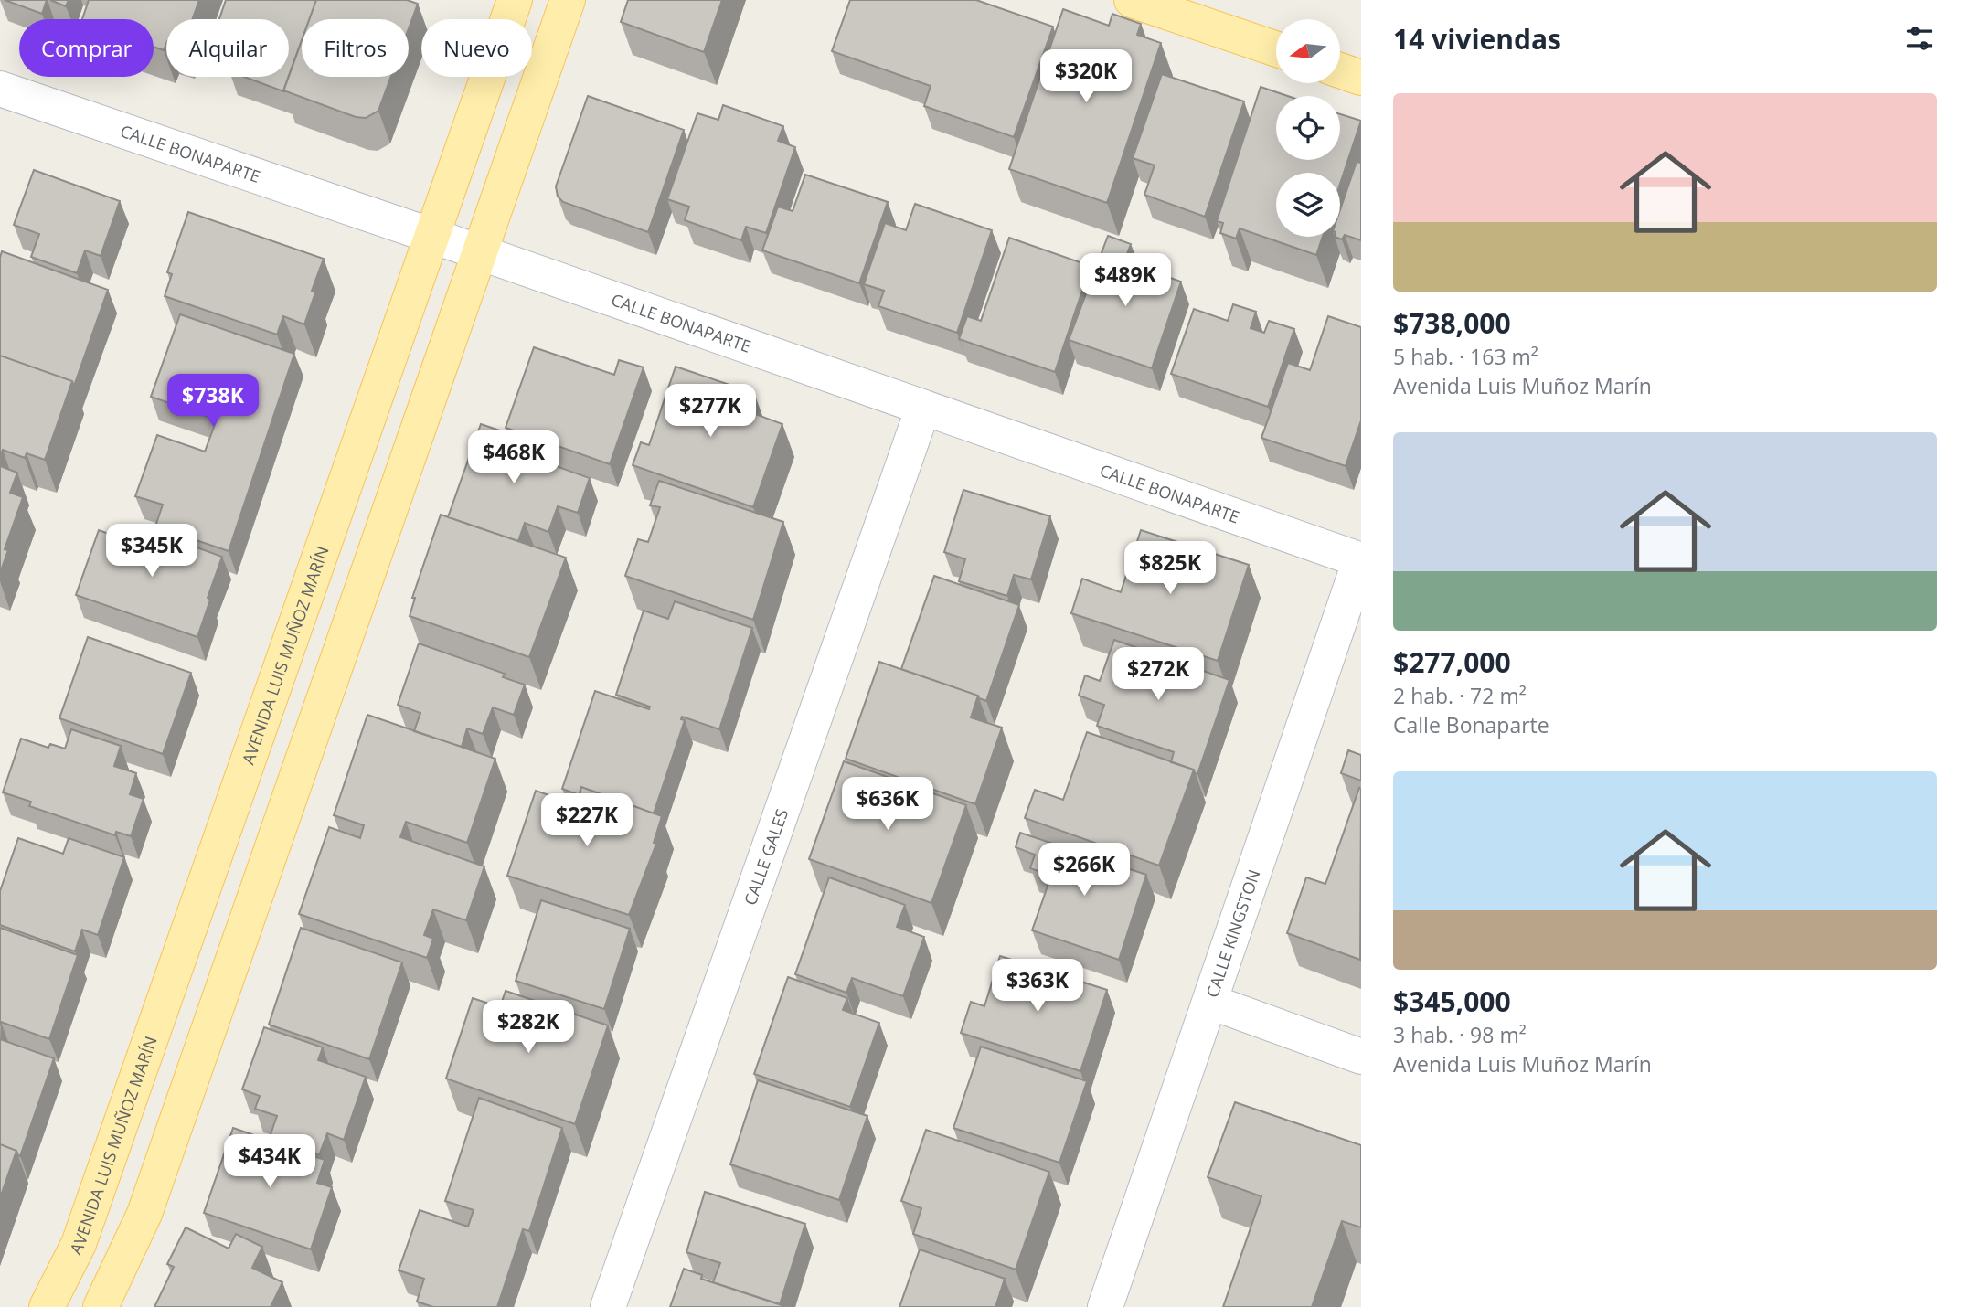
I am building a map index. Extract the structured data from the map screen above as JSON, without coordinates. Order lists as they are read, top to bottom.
{
  "streets": {
    "main road": ["AVENIDA LUIS MUÑOZ MARÍN"],
    "street": ["CALLE BONAPARTE", "CALLE GALES", "CALLE KINGSTON"]
  },
  "crossings": [
    ["CALLE BONAPARTE", "AVENIDA LUIS MUÑOZ MARÍN"],
    ["CALLE BONAPARTE", "CALLE GALES"],
    ["CALLE BONAPARTE", "CALLE KINGSTON"]
  ],
  "north": "left",
  "page": {
    "heading": "14 viviendas",
    "chip": [
      "Comprar",
      "Alquilar",
      "Filtros",
      "Nuevo"
    ],
    "price": [
      "$320K",
      "$489K",
      "$738K",
      "$277K",
      "$468K",
      "$345K",
      "$825K",
      "$272K",
      "$636K",
      "$227K",
      "$266K",
      "$363K",
      "$282K",
      "$434K"
    ],
    "list": [
      {
        "name": "$738,000",
        "note": "5 hab. · 163 m² · Avenida Luis Muñoz Marín"
      },
      {
        "name": "$277,000",
        "note": "2 hab. · 72 m² · Calle Bonaparte"
      },
      {
        "name": "$345,000",
        "note": "3 hab. · 98 m² · Avenida Luis Muñoz Marín"
      }
    ]
  }
}
